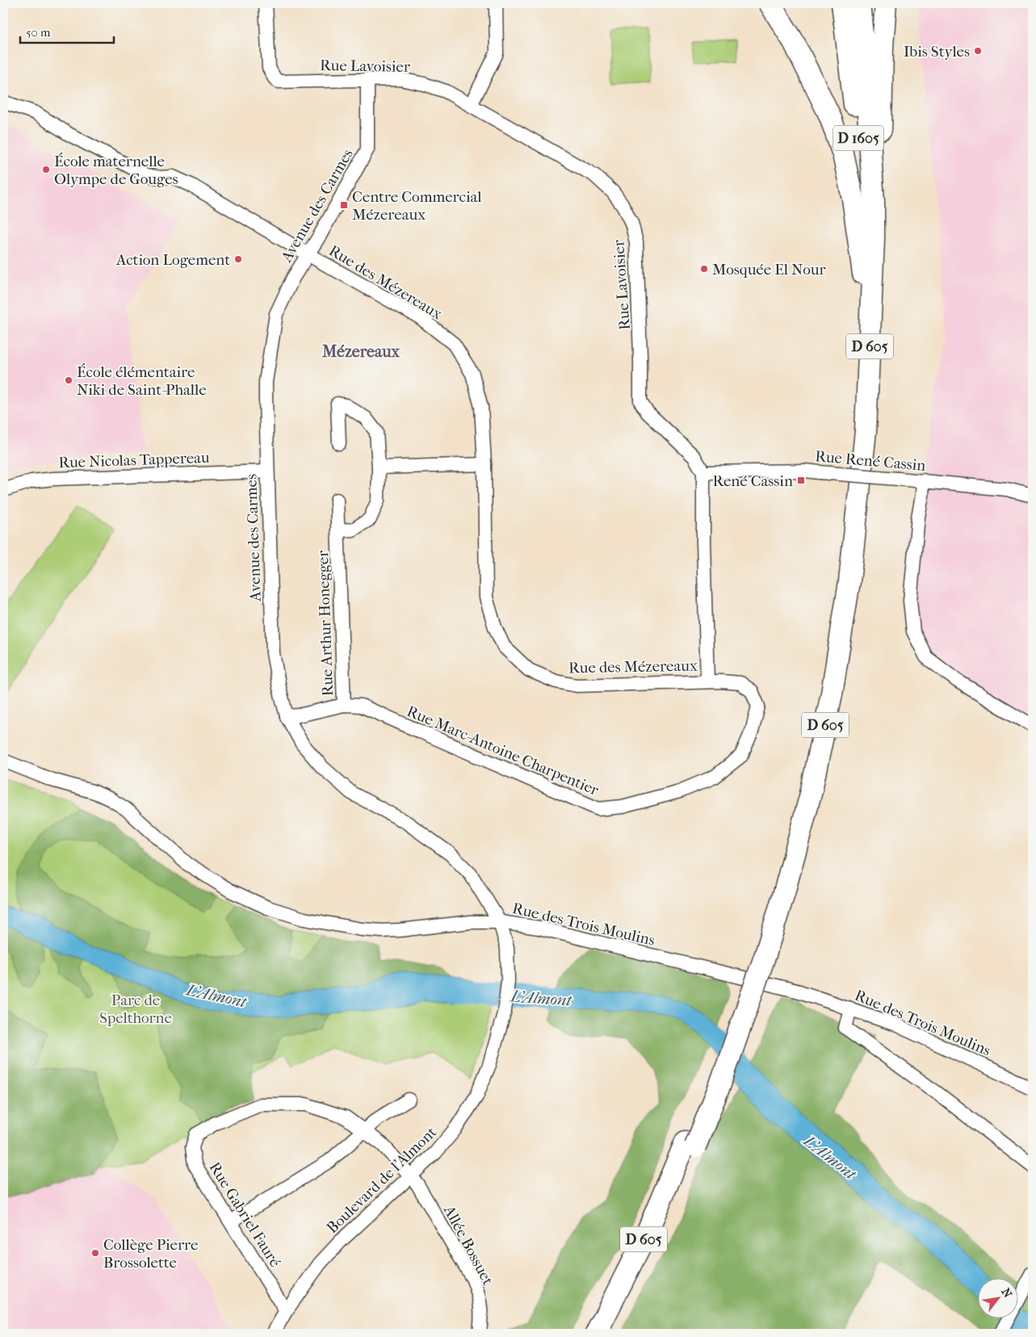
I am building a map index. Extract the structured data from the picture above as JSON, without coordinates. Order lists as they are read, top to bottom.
{
  "streets": {
    "main road": ["D 1605", "D 605"],
    "street": [
      "Rue Lavoisier",
      "Avenue des Carmes",
      "Rue des Mézereaux",
      "Rue Nicolas Tappereau",
      "Rue René Cassin",
      "Rue Arthur Honegger",
      "Rue Marc-Antoine Charpentier",
      "Rue des Trois Moulins",
      "Boulevard de l'Almont",
      "Rue Gabriel Fauré",
      "Allée Bossuet"
    ]
  },
  "crossings": [
    ["Rue Lavoisier", "Avenue des Carmes"],
    ["Rue Lavoisier", "Rue René Cassin"],
    ["D 1605", "D 605"],
    ["Avenue des Carmes", "Rue des Mézereaux"],
    ["Avenue des Carmes", "Rue Nicolas Tappereau"],
    ["Avenue des Carmes", "Rue Arthur Honegger"],
    ["Avenue des Carmes", "Rue des Trois Moulins"],
    ["Avenue des Carmes", "Boulevard de l'Almont"],
    ["Rue des Mézereaux", "Rue Marc-Antoine Charpentier"],
    ["Rue Arthur Honegger", "Rue Marc-Antoine Charpentier"],
    ["Rue des Trois Moulins", "Boulevard de l'Almont"],
    ["Boulevard de l'Almont", "Rue Gabriel Fauré"],
    ["Boulevard de l'Almont", "Allée Bossuet"],
    ["Rue Gabriel Fauré", "Allée Bossuet"]
  ],
  "districts": ["Mézereaux"],
  "water": ["L'Almont"],
  "parks": ["Parc de Spelthorne"],
  "places": {
    "other": [
      "Ibis Styles",
      "École maternelle Olympe de Gouges",
      "Action Logement",
      "Mosquée El Nour",
      "École élémentaire Niki de Saint-Phalle",
      "Collège Pierre Brossolette"
    ],
    "transit": ["Centre Commercial Mézereaux", "René Cassin"]
  },
  "scale_bar": "50 m",
  "north": "top right"
}
